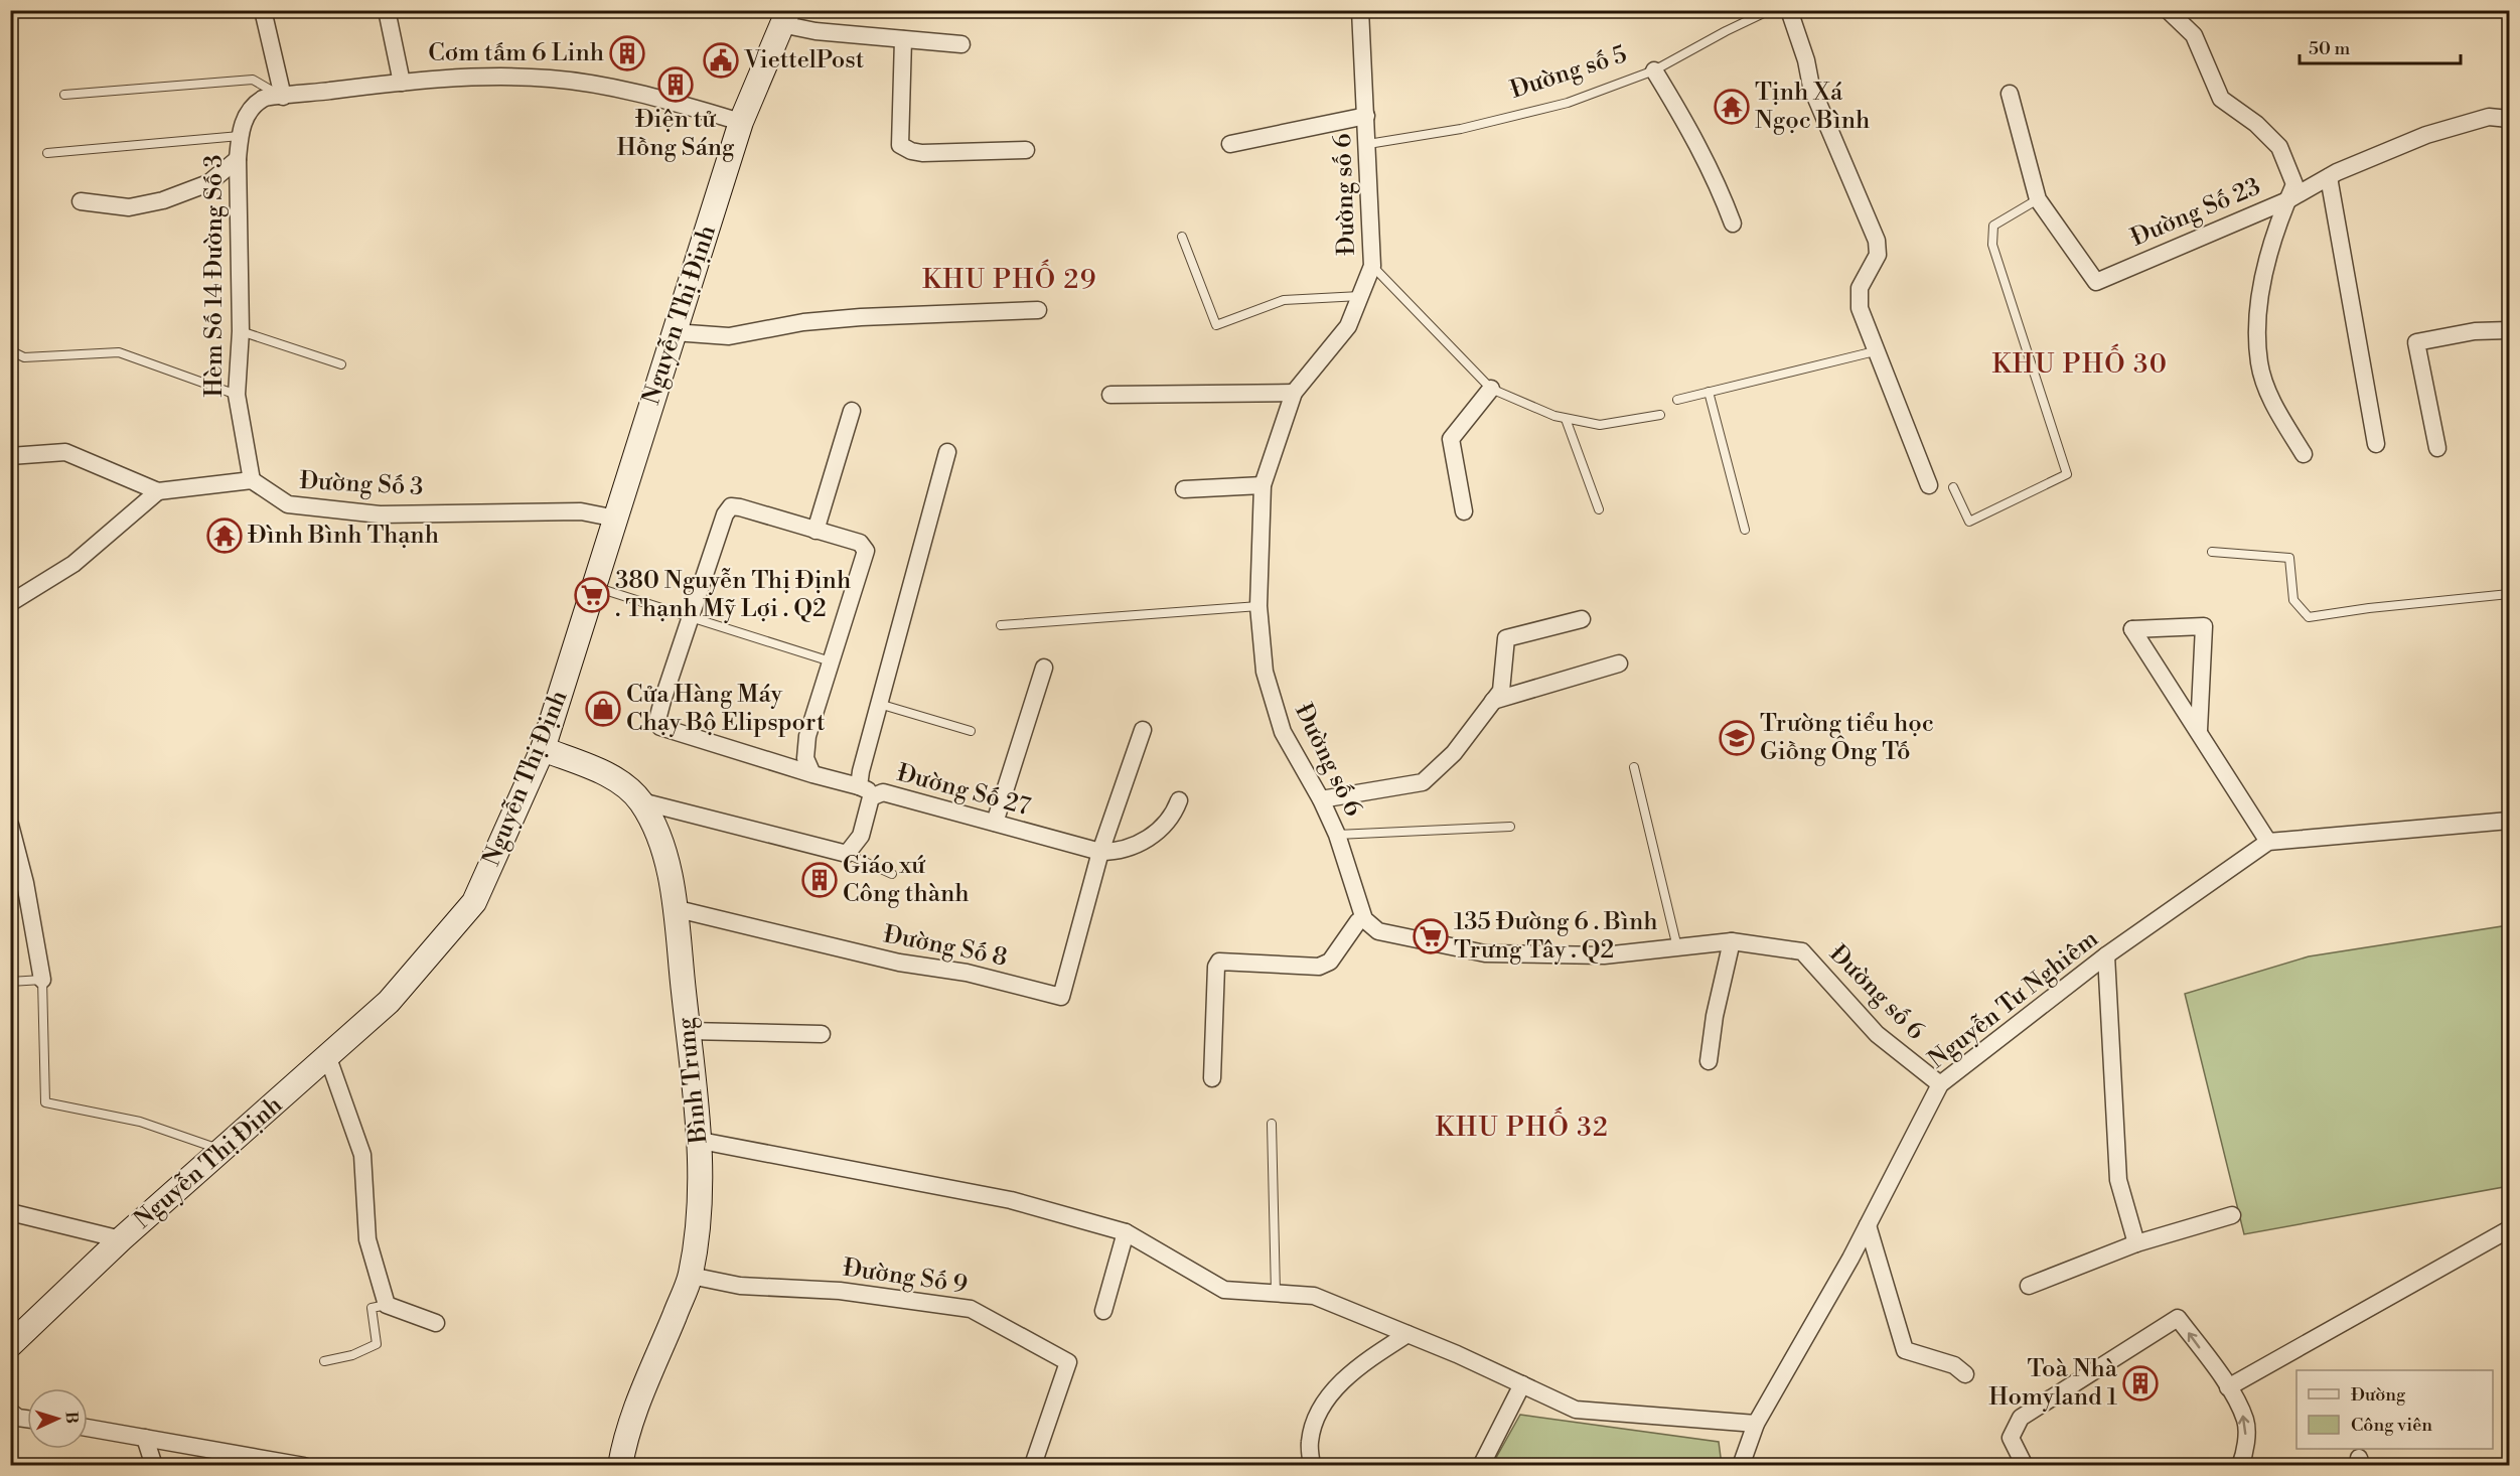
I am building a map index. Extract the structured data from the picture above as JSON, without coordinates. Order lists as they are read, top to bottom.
{
  "streets": {
    "main road": ["Nguyễn Thị Định", "Bình Trưng"],
    "street": [
      "Đường số 6",
      "Đường Số 23",
      "Hèm Số 14 Đường Số 3",
      "Đường Số 3",
      "Đường Số 27",
      "Đường Số 8",
      "Nguyễn Tư Nghiêm",
      "Đường Số 9"
    ],
    "lane": ["Đường số 5"]
  },
  "crossings": [
    ["Đường số 5", "Đường số 6"],
    ["Đường số 6", "Nguyễn Tư Nghiêm"],
    ["Hèm Số 14 Đường Số 3", "Nguyễn Thị Định"],
    ["Hèm Số 14 Đường Số 3", "Đường Số 3"],
    ["Nguyễn Thị Định", "Đường Số 3"],
    ["Nguyễn Thị Định", "Bình Trưng"],
    ["Đường Số 27", "Đường Số 8"],
    ["Đường Số 8", "Bình Trưng"],
    ["Bình Trưng", "Đường Số 9"]
  ],
  "districts": ["KHU PHỐ 29", "KHU PHỐ 30", "KHU PHỐ 32"],
  "places": {
    "building": [
      "Cơm tấm 6 Linh",
      "Điện tử Hồng Sáng",
      "Giáo xứ Công thành",
      "Toà Nhà Homyland 1"
    ],
    "public building": ["ViettelPost"],
    "temple": ["Tịnh Xá Ngọc Bình", "Đình Bình Thạnh"],
    "supermarket": ["380 Nguyễn Thị Định . Thạnh Mỹ Lợi . Q2", "135 Đường 6 . Bình Trưng Tây . Q2"],
    "shop": ["Cửa Hàng Máy Chạy Bộ Elipsport"],
    "school or university": ["Trường tiểu học Giồng Ông Tố"]
  },
  "legend": ["Đường", "Công viên"],
  "scale_bar": "50 m",
  "north": "right"
}
